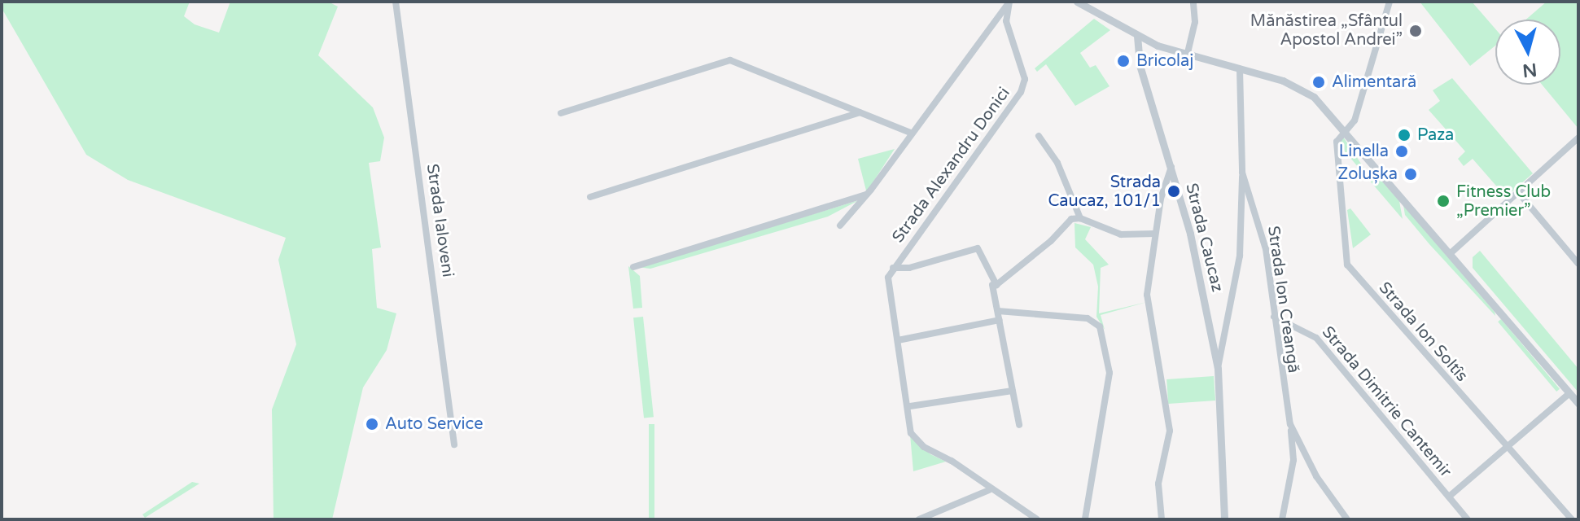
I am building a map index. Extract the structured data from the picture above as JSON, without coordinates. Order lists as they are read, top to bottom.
{
  "streets": {
    "street": [
      "Strada Alexandru Donici",
      "Strada Ialoveni",
      "Strada Caucaz",
      "Strada Ion Creangă",
      "Strada Ion Soltîs",
      "Strada Dimitrie Cantemir"
    ]
  },
  "crossings": [
    ["Strada Ion Creangă", "Strada Dimitrie Cantemir"]
  ],
  "places": [
    "Mănăstirea „Sfântul Apostol Andrei”",
    "Bricolaj",
    "Alimentară",
    "Paza",
    "Linella",
    "Zolușka",
    "Strada Caucaz, 101/1",
    "Fitness Club „Premier”",
    "Auto Service"
  ],
  "north": "bottom"
}
